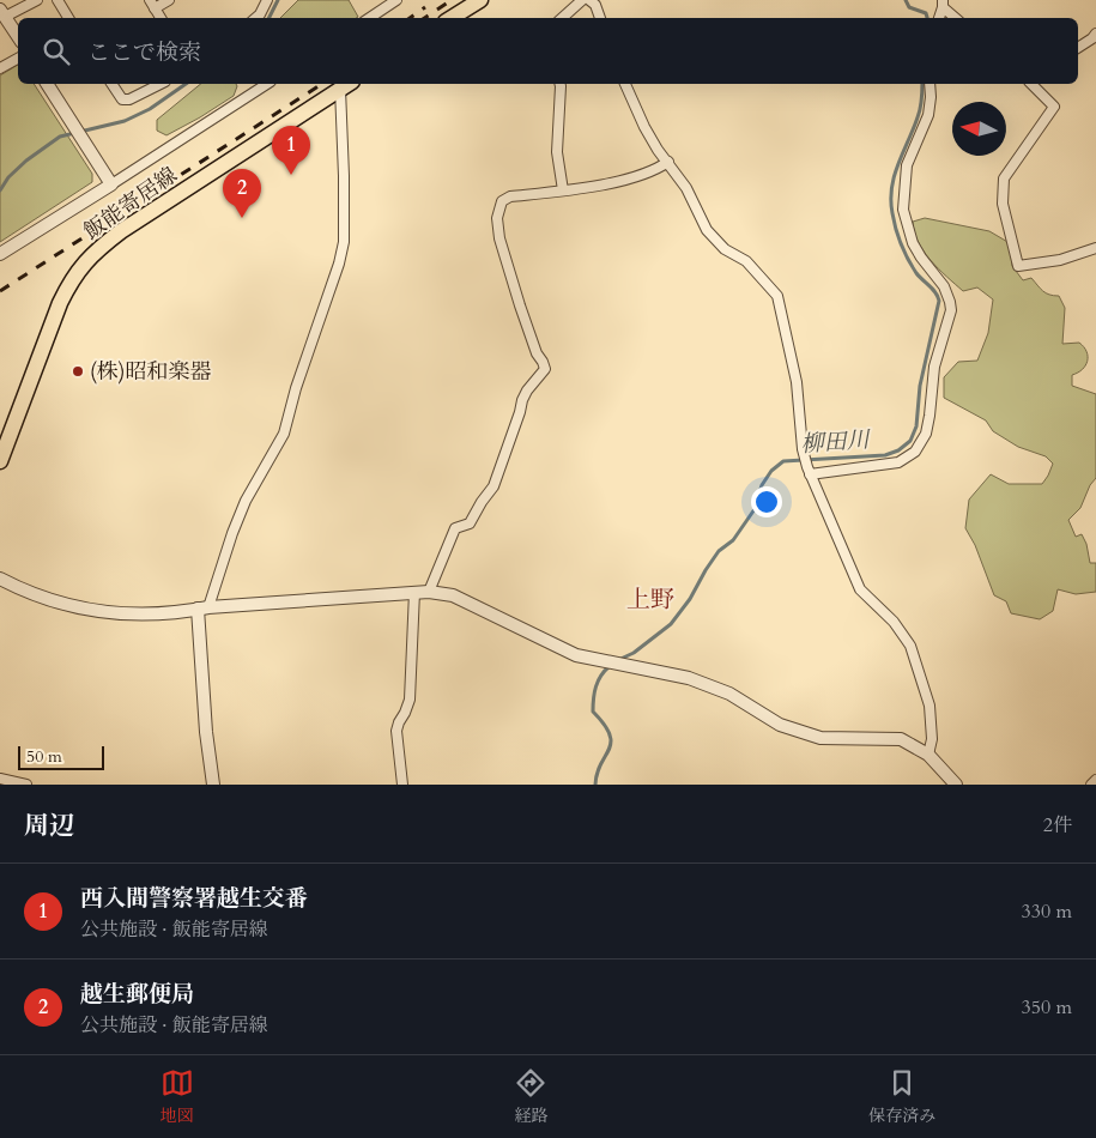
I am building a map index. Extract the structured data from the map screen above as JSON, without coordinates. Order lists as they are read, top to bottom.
{
  "streets": {
    "main road": ["飯能寄居線"]
  },
  "districts": ["上野"],
  "water": ["柳田川"],
  "places": ["(株)昭和楽器"],
  "scale_bar": "50 m",
  "north": "left",
  "page": {
    "search": "ここで検索",
    "pins": ["1", "2"],
    "scale": "50 m",
    "heading": ["周辺", "2件"],
    "list": [
      {
        "mark": "1",
        "name": "西入間警察署越生交番",
        "note": "公共施設 · 飯能寄居線",
        "value": "330 m"
      },
      {
        "mark": "2",
        "name": "越生郵便局",
        "note": "公共施設 · 飯能寄居線",
        "value": "350 m"
      }
    ],
    "nav": ["地図", "経路", "保存済み"]
  }
}
